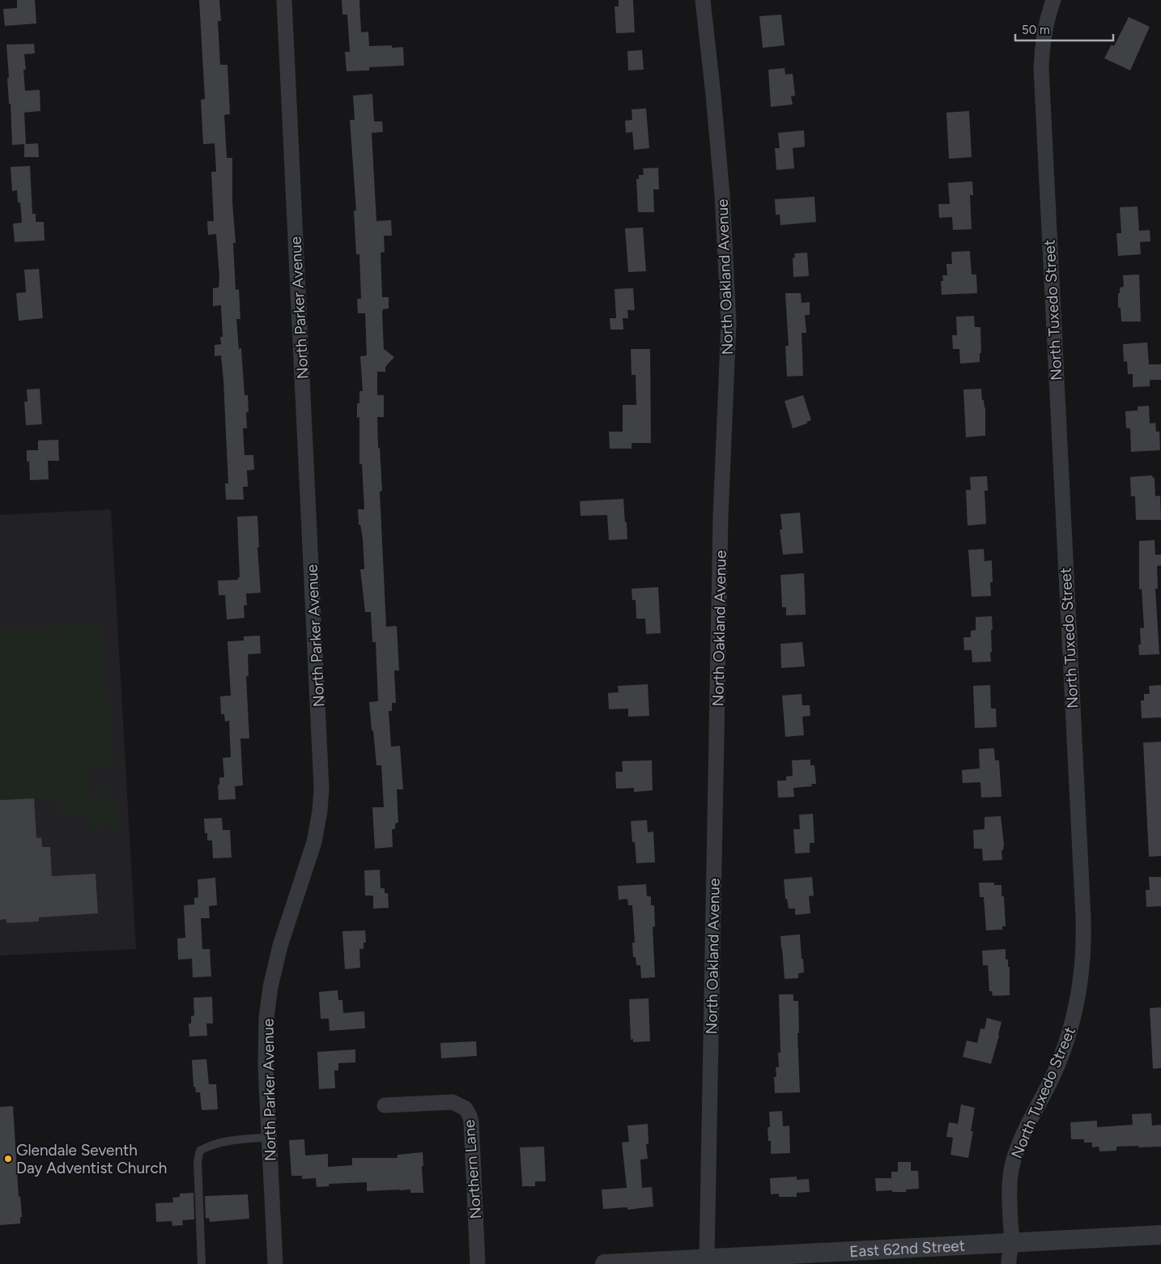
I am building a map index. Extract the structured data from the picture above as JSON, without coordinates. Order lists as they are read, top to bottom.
{
  "streets": {
    "street": [
      "North Oakland Avenue",
      "North Parker Avenue",
      "North Tuxedo Street",
      "Northern Lane",
      "East 62nd Street"
    ]
  },
  "crossings": [
    ["North Oakland Avenue", "East 62nd Street"],
    ["North Tuxedo Street", "East 62nd Street"]
  ],
  "places": ["Glendale Seventh Day Adventist Church"],
  "scale_bar": "50 m"
}
